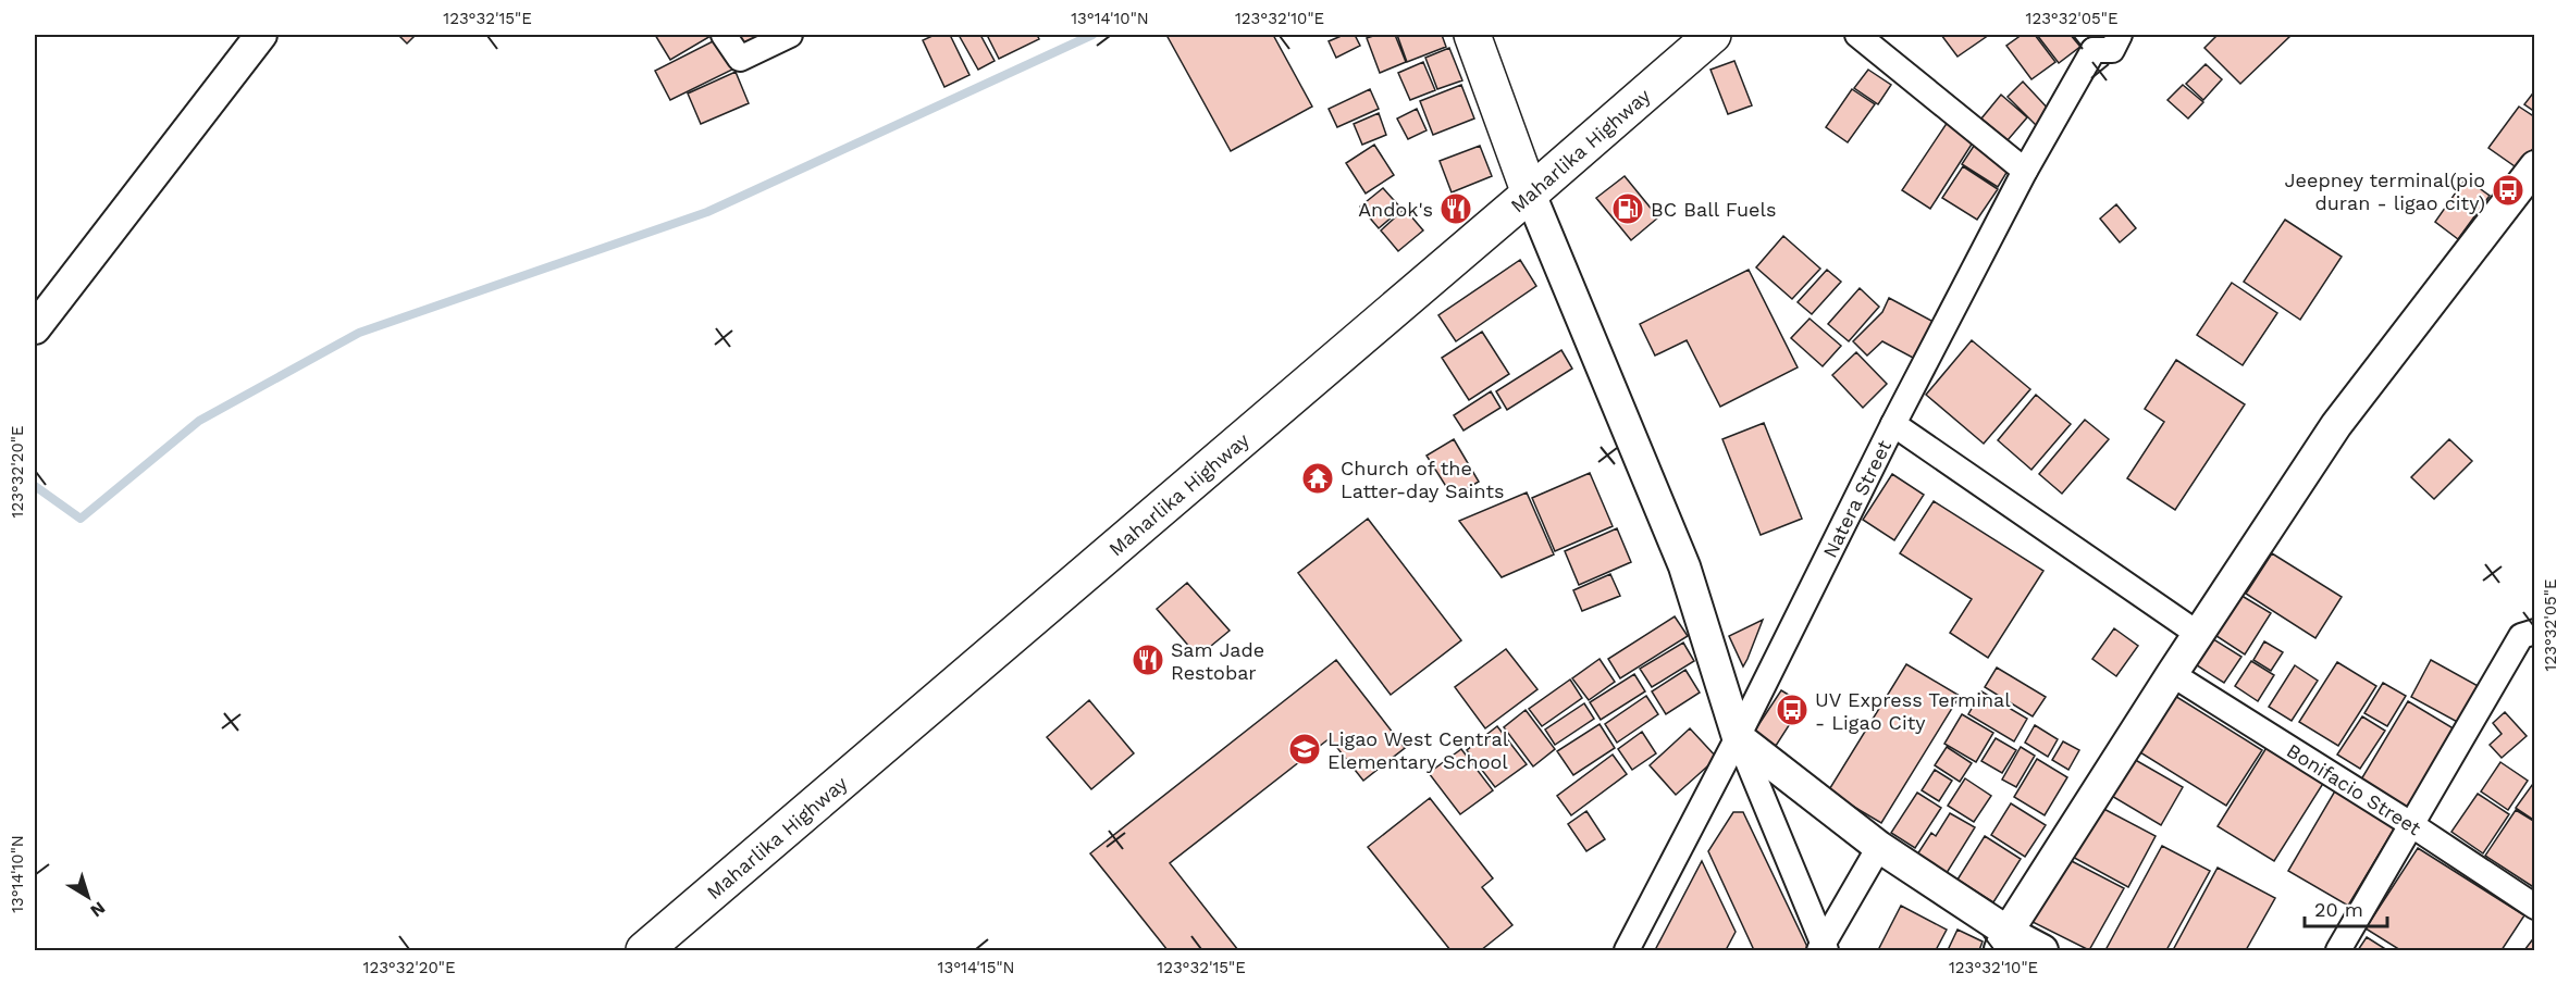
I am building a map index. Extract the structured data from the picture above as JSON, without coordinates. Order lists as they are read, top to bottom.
{
  "streets": {
    "main road": ["Maharlika Highway"],
    "street": ["Natera Street", "Bonifacio Street"]
  },
  "places": {
    "bus stop": ["Jeepney terminal(pio duran - ligao city)", "UV Express Terminal - Ligao City"],
    "restaurant": ["Andok's", "Sam Jade Restobar"],
    "fuel station": ["BC Ball Fuels"],
    "temple": ["Church of the Latter-day Saints"],
    "school or university": ["Ligao West Central Elementary School"]
  },
  "scale_bar": "20 m",
  "north": "bottom right",
  "coordinates": [
    "123°32'15\"E",
    "13°14'10\"N",
    "123°32'10\"E",
    "123°32'05\"E",
    "123°32'20\"E",
    "13°14'15\"N"
  ]
}
